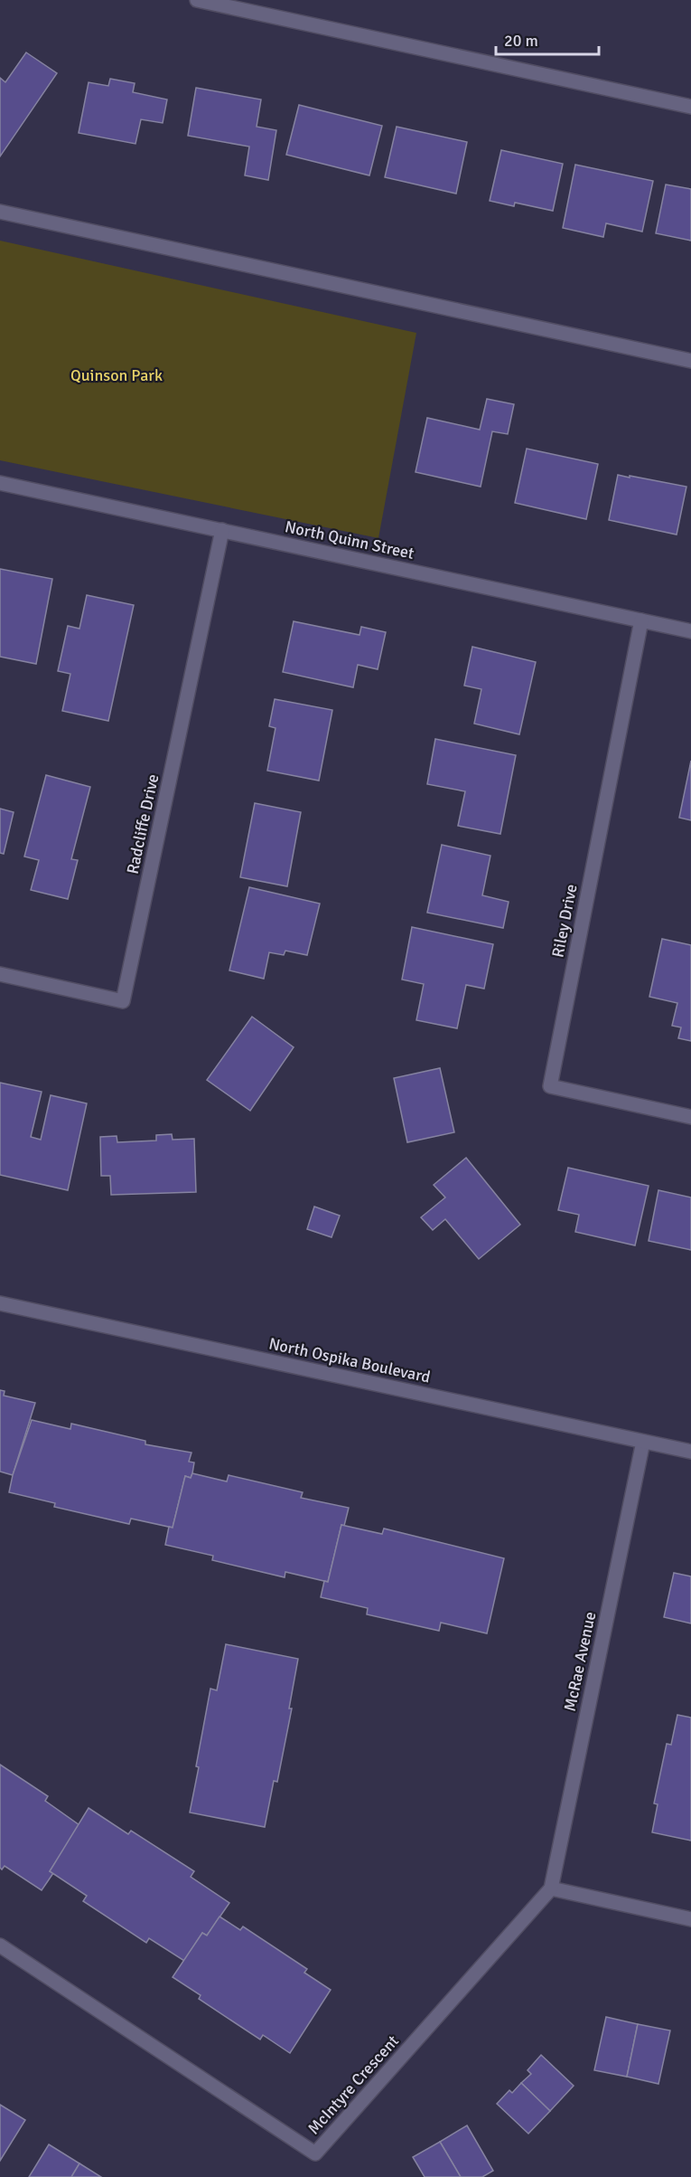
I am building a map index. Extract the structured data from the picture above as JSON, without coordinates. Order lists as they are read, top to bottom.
{
  "streets": {
    "street": [
      "North Quinn Street",
      "Radcliffe Drive",
      "Riley Drive",
      "North Ospika Boulevard",
      "McRae Avenue",
      "McIntyre Crescent"
    ]
  },
  "crossings": [
    ["North Quinn Street", "Radcliffe Drive"],
    ["North Quinn Street", "Riley Drive"],
    ["North Ospika Boulevard", "McRae Avenue"],
    ["McRae Avenue", "McIntyre Crescent"]
  ],
  "parks": ["Quinson Park"],
  "scale_bar": "20 m"
}
